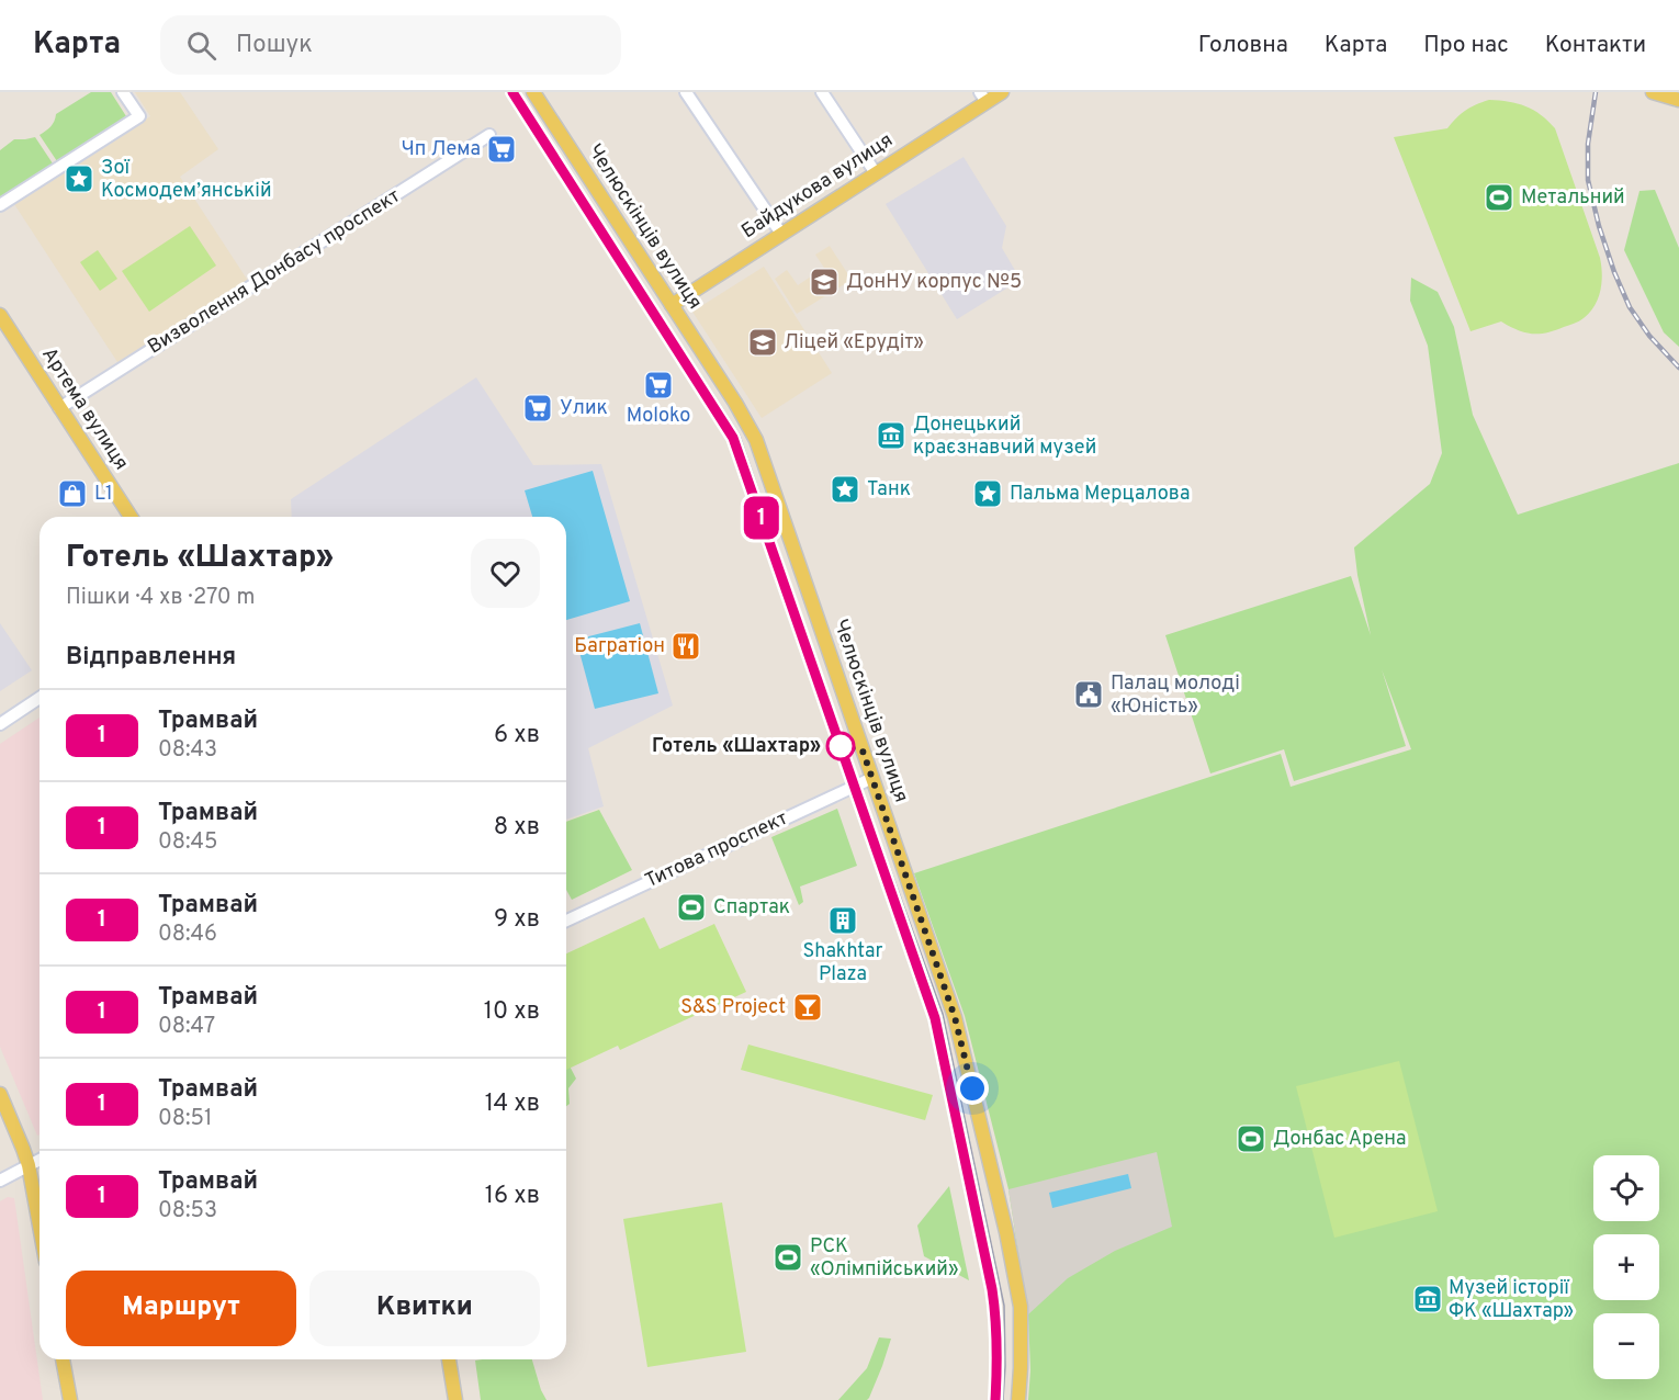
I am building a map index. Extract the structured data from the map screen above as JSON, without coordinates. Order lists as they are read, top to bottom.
{
  "streets": {
    "main road": ["Байдукова вулиця", "Челюскінців вулиця", "Артема вулиця"],
    "street": ["Визволення Донбасу проспект", "Титова проспект"]
  },
  "crossings": [
    ["Байдукова вулиця", "Челюскінців вулиця"],
    ["Челюскінців вулиця", "Титова проспект"],
    ["Визволення Донбасу проспект", "Артема вулиця"]
  ],
  "places": {
    "supermarket": ["Чп Лема", "Moloko", "Улик"],
    "place": ["Зої Космодем’янській", "Танк", "Пальма Мерцалова"],
    "sports": [
      "Метальний",
      "Спартак",
      "Донбас Арена",
      "РСК «Олімпійський»"
    ],
    "school or university": ["ДонНУ корпус №5", "Ліцей «Ерудіт»"],
    "museum": ["Донецький краєзнавчий музей", "Музей історії ФК «Шахтар»"],
    "shop": ["L1"],
    "restaurant": ["Багратіон"],
    "public building": ["Палац молоді «Юність»"],
    "other": ["Готель «Шахтар»"],
    "building": ["Shakhtar Plaza"],
    "bar": ["S&S Project"]
  },
  "lines": ["tram line 1"],
  "page": {
    "header": "Карта",
    "search": "Пошук",
    "nav": [
      "Головна",
      "Карта",
      "Про нас",
      "Контакти"
    ],
    "on_map": "1",
    "heading": [
      ["Готель «Шахтар»", "Пішки · 4 хв · 270 m"],
      "Відправлення"
    ],
    "list": [
      {
        "mark": "1",
        "name": "Трамвай",
        "note": "08:43",
        "value": "6 хв"
      },
      {
        "mark": "1",
        "name": "Трамвай",
        "note": "08:45",
        "value": "8 хв"
      },
      {
        "mark": "1",
        "name": "Трамвай",
        "note": "08:46",
        "value": "9 хв"
      },
      {
        "mark": "1",
        "name": "Трамвай",
        "note": "08:47",
        "value": "10 хв"
      },
      {
        "mark": "1",
        "name": "Трамвай",
        "note": "08:51",
        "value": "14 хв"
      },
      {
        "mark": "1",
        "name": "Трамвай",
        "note": "08:53",
        "value": "16 хв"
      }
    ],
    "map_buttons": ["+", "−"],
    "buttons": ["Маршрут", "Квитки"]
  }
}
